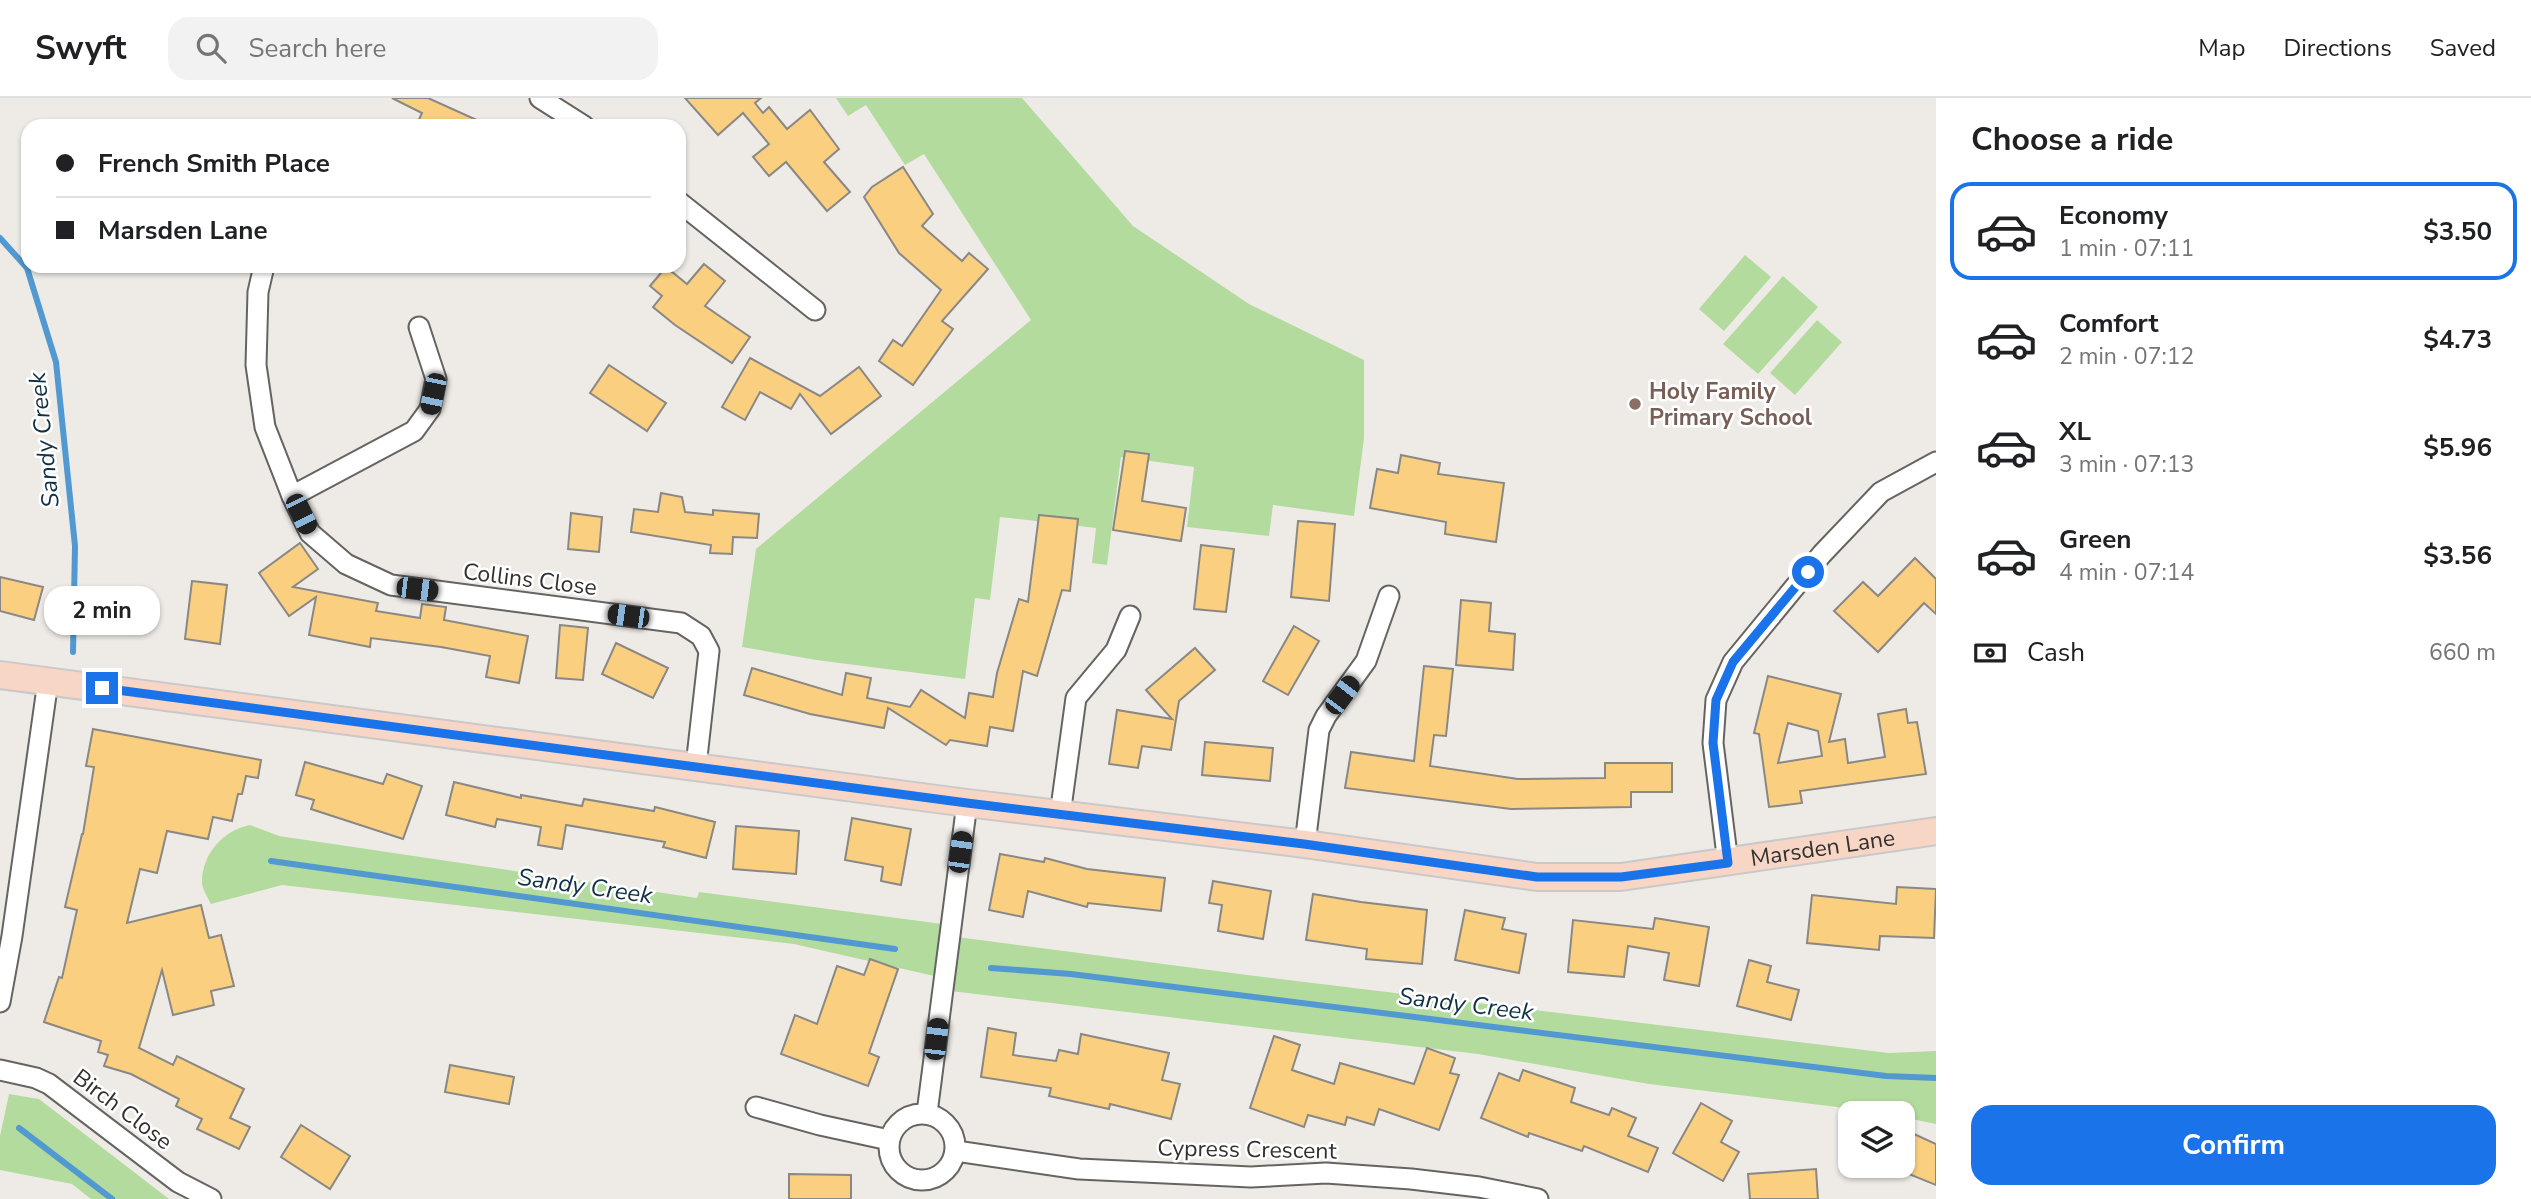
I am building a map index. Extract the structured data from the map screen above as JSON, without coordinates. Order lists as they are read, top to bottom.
{
  "streets": {
    "main road": ["Marsden Lane"],
    "street": ["Collins Close", "Birch Close", "Cypress Crescent"]
  },
  "crossings": [
    ["Collins Close", "Marsden Lane"]
  ],
  "water": ["Sandy Creek"],
  "places": ["Holy Family Primary School"],
  "page": {
    "header": "Swyft",
    "search": "Search here",
    "nav": ["Map", "Directions", "Saved"],
    "heading": "Choose a ride",
    "banner": ["French Smith Place", "Marsden Lane"],
    "list": [
      {
        "name": "Economy",
        "note": "1 min · 07:11",
        "value": "$3.50"
      },
      {
        "name": "Comfort",
        "note": "2 min · 07:12",
        "value": "$4.73"
      },
      {
        "name": "XL",
        "note": "3 min · 07:13",
        "value": "$5.96"
      },
      {
        "name": "Green",
        "note": "4 min · 07:14",
        "value": "$3.56"
      }
    ],
    "bubble": "2 min",
    "pay": ["Cash", "660 m"],
    "buttons": "Confirm"
  }
}
